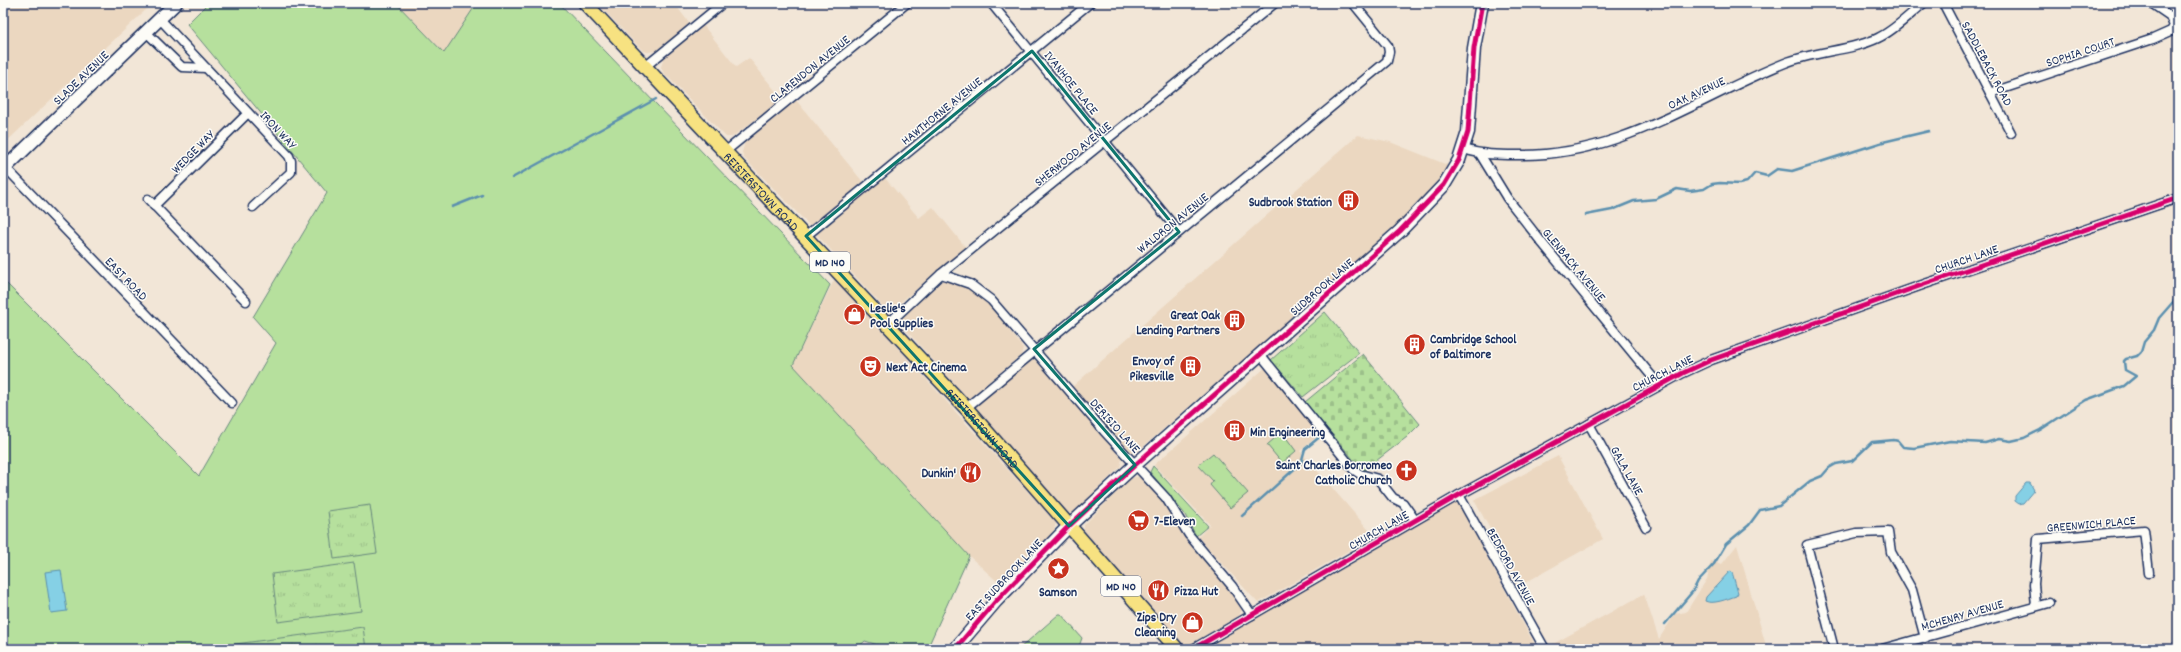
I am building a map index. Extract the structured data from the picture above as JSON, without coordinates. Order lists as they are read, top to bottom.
{
  "streets": {
    "main road": ["REISTERSTOWN ROAD", "MD 140"],
    "street": [
      "SOPHIA COURT",
      "SADDLEBACK ROAD",
      "CLARENDON AVENUE",
      "SLADE AVENUE",
      "IVANHOE PLACE",
      "OAK AVENUE",
      "HAWTHORNE AVENUE",
      "IRON WAY",
      "WEDGE WAY",
      "SHERWOOD AVENUE",
      "WALDRON AVENUE",
      "CHURCH LANE",
      "GLENBACK AVENUE",
      "EAST ROAD",
      "SUDBROOK LANE",
      "DERISIO LANE",
      "GALA LANE",
      "GREENWICH PLACE",
      "BEDFORD AVENUE",
      "EAST SUDBROOK LANE",
      "MCHENRY AVENUE"
    ]
  },
  "crossings": [
    ["SOPHIA COURT", "SADDLEBACK ROAD"],
    ["CLARENDON AVENUE", "REISTERSTOWN ROAD"],
    ["SLADE AVENUE", "IRON WAY"],
    ["SLADE AVENUE", "EAST ROAD"],
    ["IVANHOE PLACE", "HAWTHORNE AVENUE"],
    ["IVANHOE PLACE", "SHERWOOD AVENUE"],
    ["IVANHOE PLACE", "WALDRON AVENUE"],
    ["OAK AVENUE", "GLENBACK AVENUE"],
    ["OAK AVENUE", "SUDBROOK LANE"],
    ["HAWTHORNE AVENUE", "REISTERSTOWN ROAD"],
    ["IRON WAY", "WEDGE WAY"],
    ["SHERWOOD AVENUE", "REISTERSTOWN ROAD"],
    ["SHERWOOD AVENUE", "DERISIO LANE"],
    ["REISTERSTOWN ROAD", "WALDRON AVENUE"],
    ["REISTERSTOWN ROAD", "SUDBROOK LANE"],
    ["REISTERSTOWN ROAD", "EAST SUDBROOK LANE"],
    ["WALDRON AVENUE", "DERISIO LANE"],
    ["CHURCH LANE", "GLENBACK AVENUE"],
    ["CHURCH LANE", "DERISIO LANE"],
    ["CHURCH LANE", "GALA LANE"],
    ["CHURCH LANE", "BEDFORD AVENUE"],
    ["SUDBROOK LANE", "DERISIO LANE"],
    ["SUDBROOK LANE", "EAST SUDBROOK LANE"],
    ["GREENWICH PLACE", "MCHENRY AVENUE"]
  ],
  "places": {
    "building": [
      "Sudbrook Station",
      "Great Oak Lending Partners",
      "Cambridge School of Baltimore",
      "Envoy of Pikesville",
      "Min Engineering"
    ],
    "shop": ["Leslie's Pool Supplies", "Zips Dry Cleaning"],
    "theatre": ["Next Act Cinema"],
    "church": ["Saint Charles Borromeo Catholic Church"],
    "restaurant": ["Dunkin'", "Pizza Hut"],
    "supermarket": ["7-Eleven"],
    "place": ["Samson"]
  }
}
